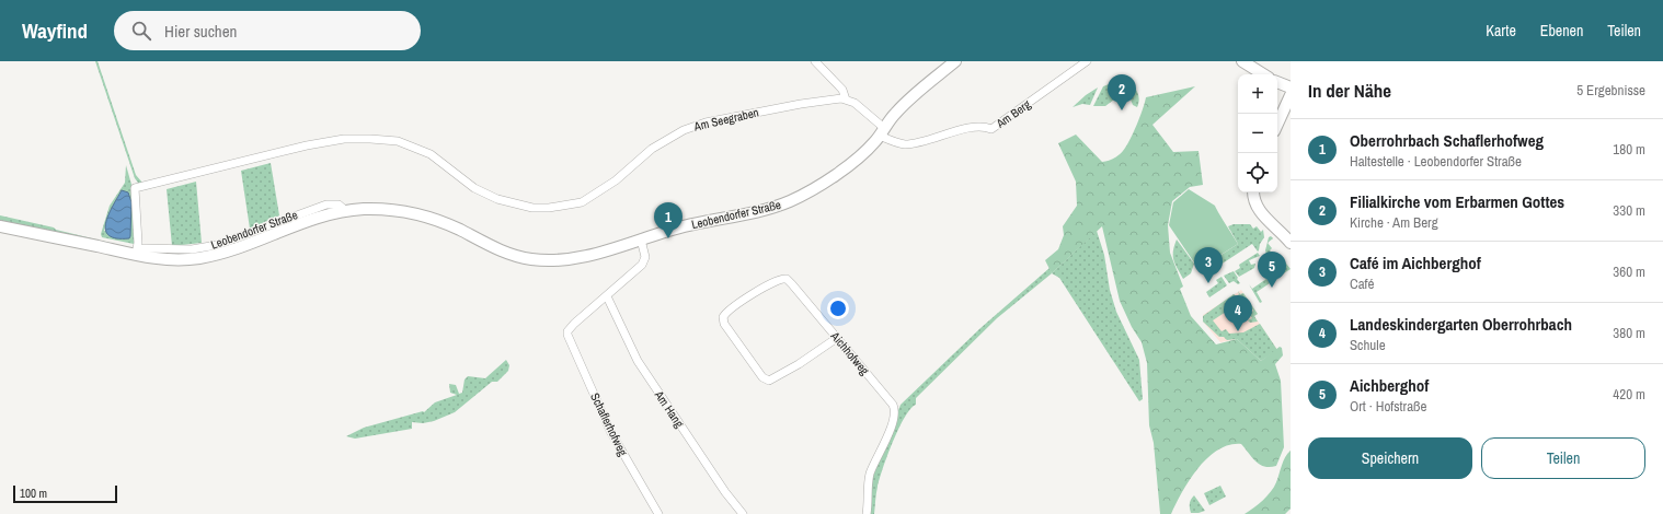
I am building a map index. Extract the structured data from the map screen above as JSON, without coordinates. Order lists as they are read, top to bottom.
{
  "streets": {
    "main road": ["Leobendorfer Straße"],
    "street": [
      "Am Berg",
      "Am Seegraben",
      "Aichhofweg",
      "Am Hang",
      "Schaflerhofweg"
    ]
  },
  "crossings": [
    ["Am Berg", "Leobendorfer Straße"],
    ["Am Seegraben", "Leobendorfer Straße"],
    ["Am Hang", "Schaflerhofweg"]
  ],
  "scale_bar": "100 m",
  "page": {
    "header": "Wayfind",
    "search": "Hier suchen",
    "nav": ["Karte", "Ebenen", "Teilen"],
    "heading": ["In der Nähe", "5 Ergebnisse"],
    "map_buttons": ["+", "−"],
    "pins": [
      "2",
      "1",
      "3",
      "5",
      "4"
    ],
    "list": [
      {
        "mark": "1",
        "name": "Oberrohrbach Schaflerhofweg",
        "note": "Haltestelle · Leobendorfer Straße",
        "value": "180 m"
      },
      {
        "mark": "2",
        "name": "Filialkirche vom Erbarmen Gottes",
        "note": "Kirche · Am Berg",
        "value": "330 m"
      },
      {
        "mark": "3",
        "name": "Café im Aichberghof",
        "note": "Café",
        "value": "360 m"
      },
      {
        "mark": "4",
        "name": "Landeskindergarten Oberrohrbach",
        "note": "Schule",
        "value": "380 m"
      },
      {
        "mark": "5",
        "name": "Aichberghof",
        "note": "Ort · Hofstraße",
        "value": "420 m"
      }
    ],
    "buttons": ["Speichern", "Teilen"],
    "scale": "100 m"
  }
}
